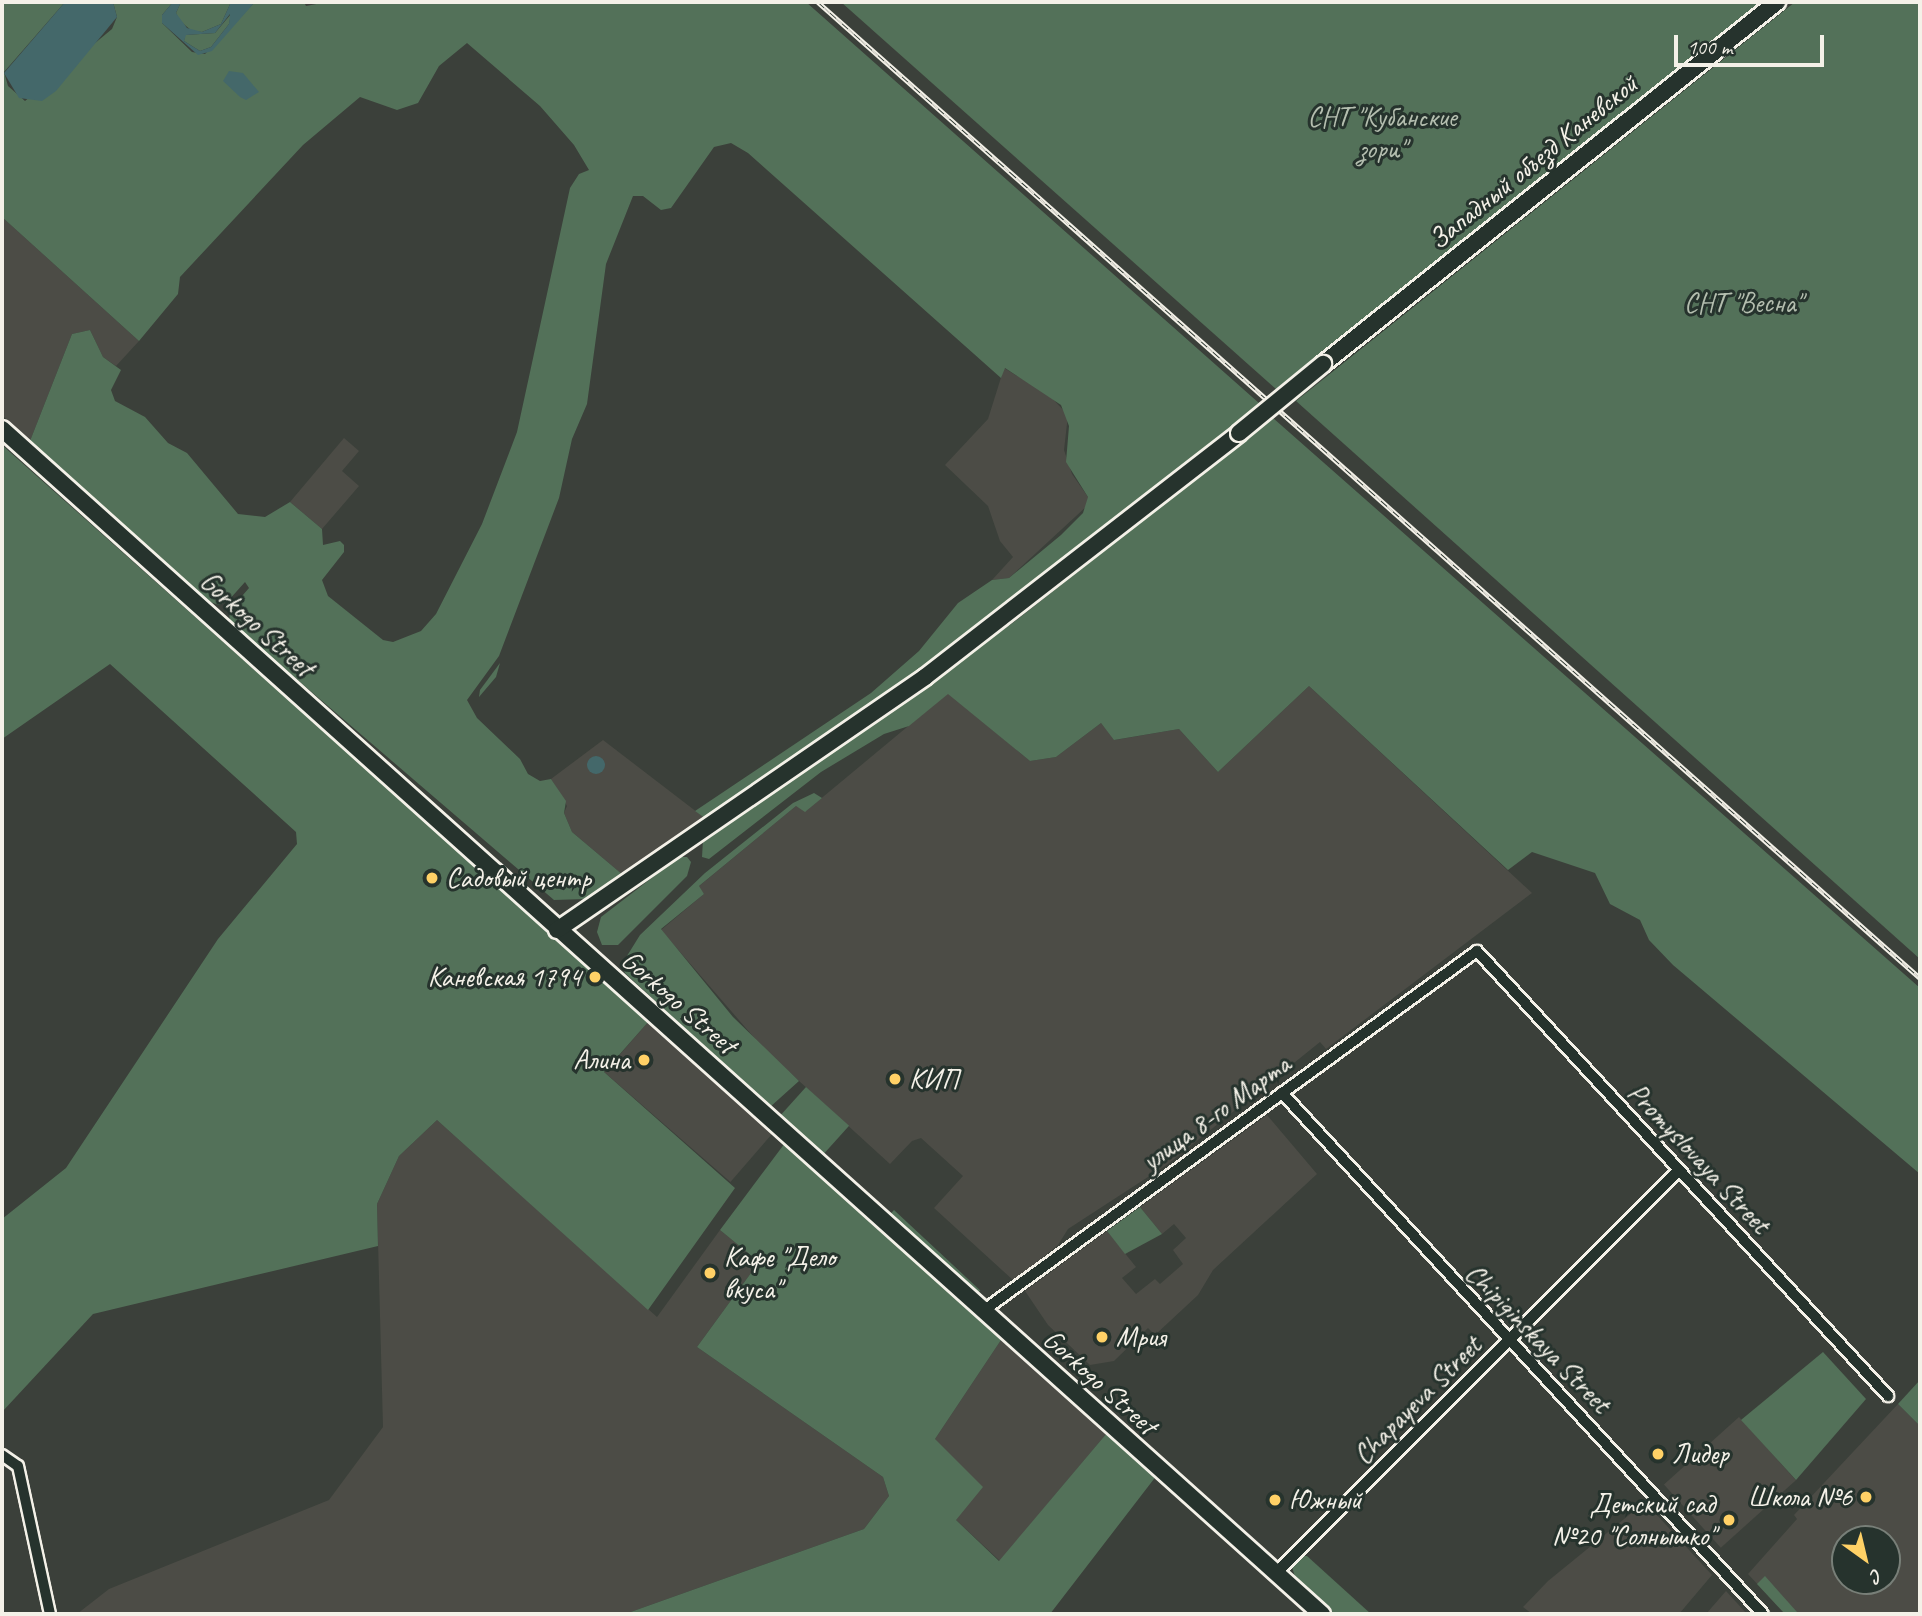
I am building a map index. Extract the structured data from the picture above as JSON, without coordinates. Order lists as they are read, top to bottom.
{
  "streets": {
    "main road": ["Западный объезд Каневской", "Gorkogo Street"],
    "street": [
      "улица 8-го Марта",
      "Promyslovaya Street",
      "Chipiginskaya Street",
      "Chapayeva Street"
    ]
  },
  "crossings": [
    ["Западный объезд Каневской", "Gorkogo Street"],
    ["Gorkogo Street", "улица 8-го Марта"],
    ["Gorkogo Street", "Chapayeva Street"],
    ["улица 8-го Марта", "Promyslovaya Street"],
    ["улица 8-го Марта", "Chipiginskaya Street"],
    ["Promyslovaya Street", "Chapayeva Street"],
    ["Chipiginskaya Street", "Chapayeva Street"]
  ],
  "parks": ["СНТ \"Кубанские зори\"", "СНТ \"Весна\""],
  "places": [
    "Садовый центр",
    "Каневская 1794",
    "Алина",
    "КИП",
    "Кафе \"Дело вкуса\"",
    "Мрия",
    "Лидер",
    "Школа №6",
    "Южный",
    "Детский сад №20 \"Солнышко\""
  ],
  "scale_bar": "100 m",
  "north": "bottom right"
}
